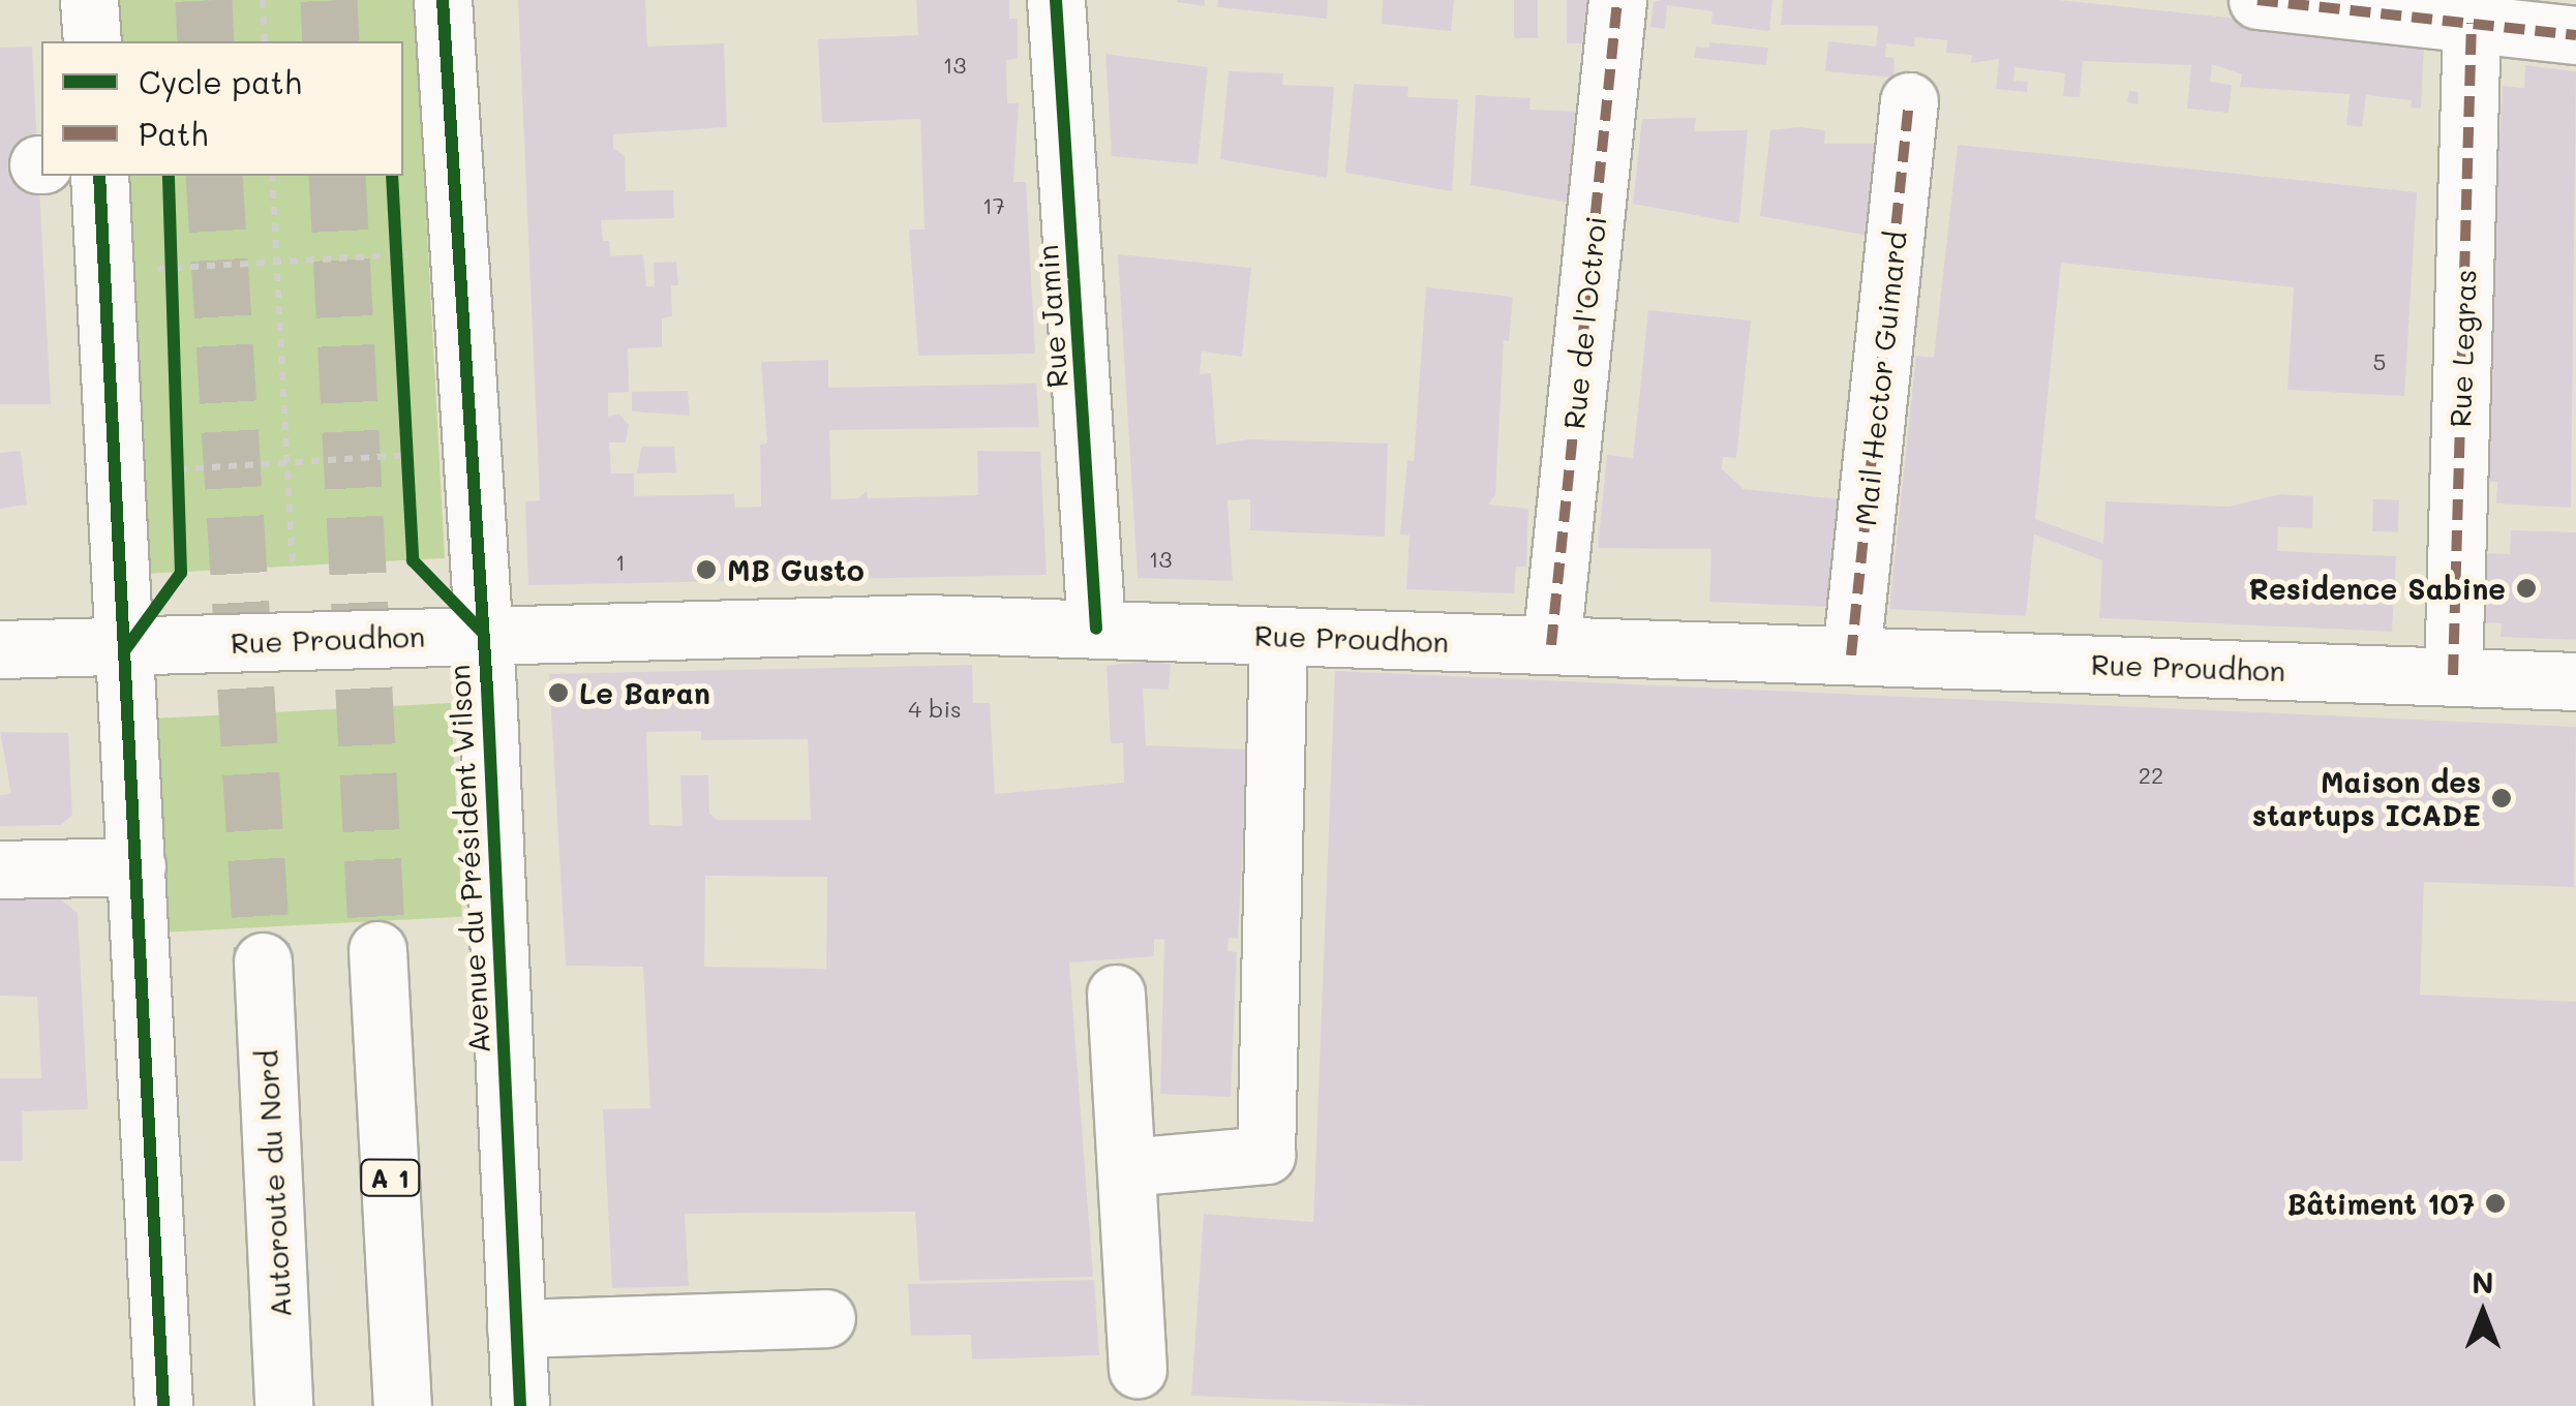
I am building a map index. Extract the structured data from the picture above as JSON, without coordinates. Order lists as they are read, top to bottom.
{
  "streets": {
    "main road": [
      "Rue Jamin",
      "Rue de l'Octroi",
      "Rue Legras",
      "Mail Hector Guimard",
      "Rue Proudhon",
      "Avenue du Président Wilson",
      "A 1",
      "Autoroute du Nord"
    ]
  },
  "crossings": [
    ["Rue Jamin", "Rue Proudhon"],
    ["Rue de l'Octroi", "Rue Proudhon"],
    ["Rue Legras", "Rue Proudhon"],
    ["Mail Hector Guimard", "Rue Proudhon"],
    ["Rue Proudhon", "Avenue du Président Wilson"]
  ],
  "places": [
    "MB Gusto",
    "Residence Sabine",
    "Le Baran",
    "Maison des startups ICADE",
    "Bâtiment 107"
  ],
  "house_numbers": [
    "13",
    "17",
    "5",
    "13",
    "1",
    "4 bis",
    "22"
  ],
  "legend": ["Cycle path", "Path"],
  "north": "top"
}
